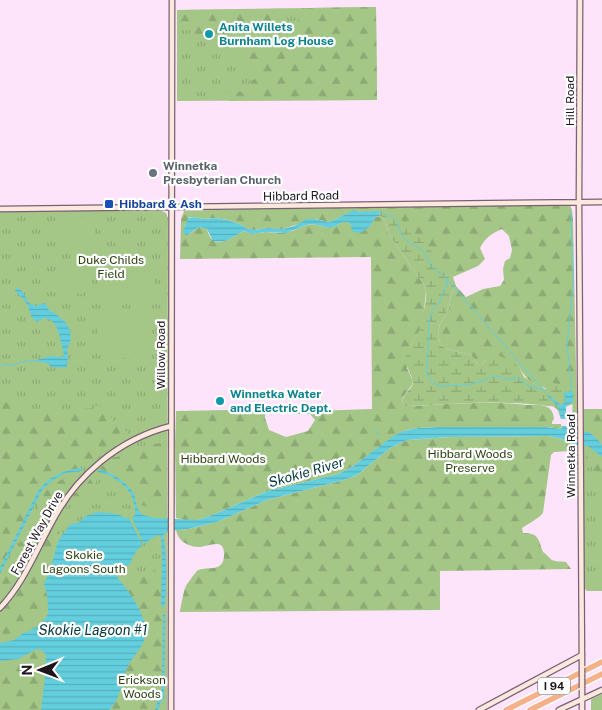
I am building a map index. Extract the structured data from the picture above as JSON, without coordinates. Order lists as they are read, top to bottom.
{
  "streets": {
    "highway": ["I 94"],
    "street": [
      "Hill Road",
      "Hibbard Road",
      "Willow Road",
      "Winnetka Road",
      "Forest Way Drive"
    ]
  },
  "crossings": [
    ["Hill Road", "Hibbard Road"],
    ["Hill Road", "Winnetka Road"],
    ["Hibbard Road", "Willow Road"],
    ["Hibbard Road", "Winnetka Road"],
    ["Willow Road", "Forest Way Drive"]
  ],
  "water": ["Skokie River", "Skokie Lagoon #1"],
  "parks": [
    "Duke Childs Field",
    "Hibbard Woods Preserve",
    "Hibbard Woods",
    "Skokie Lagoons South",
    "Erickson Woods"
  ],
  "places": {
    "other": ["Anita Willets Burnham Log House", "Winnetka Presbyterian Church", "Winnetka Water and Electric Dept."],
    "transit": ["Hibbard & Ash"]
  },
  "north": "left"
}
